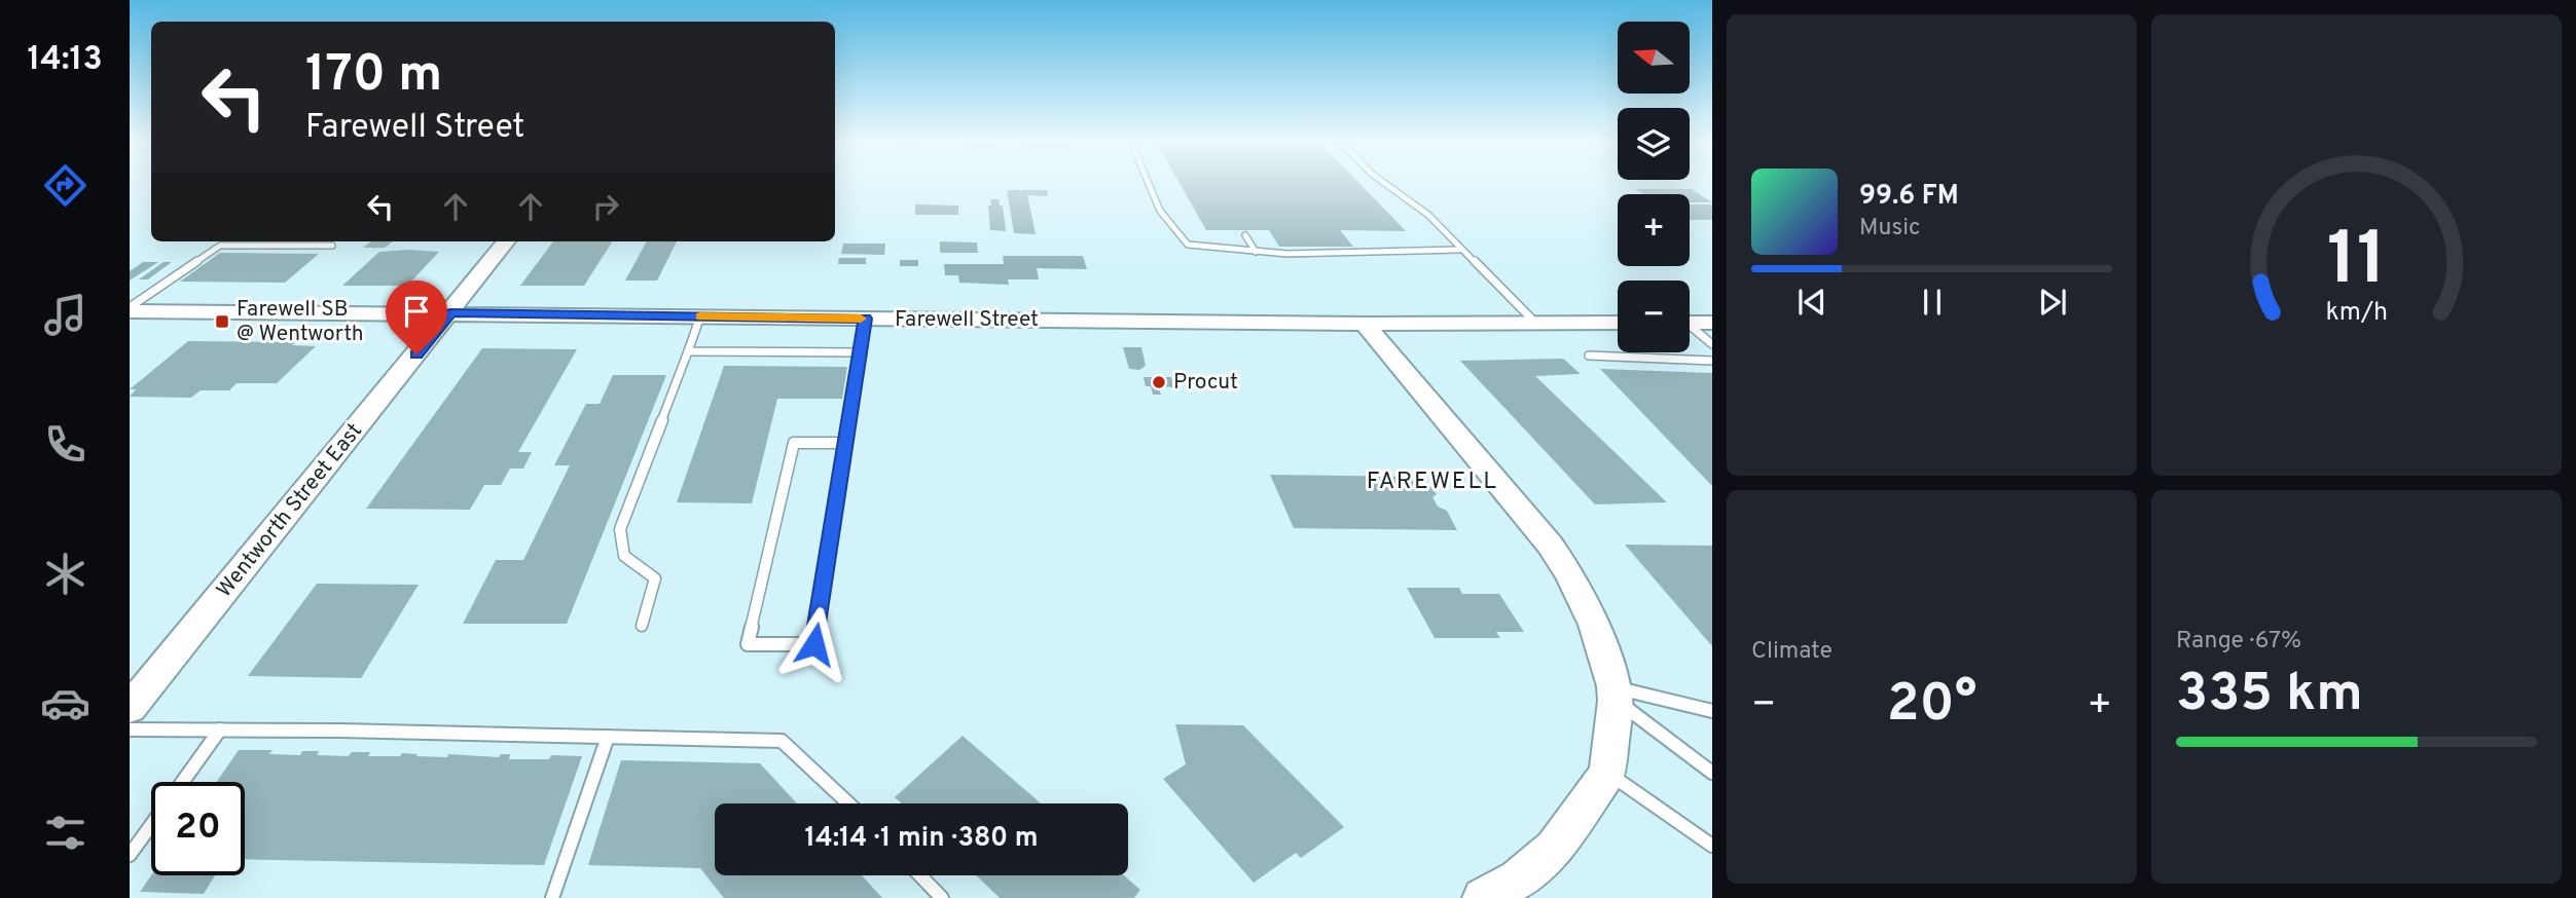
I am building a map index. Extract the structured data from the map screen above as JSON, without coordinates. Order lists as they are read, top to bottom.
{
  "streets": {
    "street": ["Farewell Street", "Wentworth Street East"]
  },
  "crossings": [
    ["Farewell Street", "Wentworth Street East"]
  ],
  "districts": ["FAREWELL"],
  "places": {
    "transit": ["Farewell SB @ Wentworth"],
    "other": ["Procut"]
  },
  "north": "left",
  "page": {
    "tabs": "14:13",
    "map_buttons": ["+", "−"],
    "turn": ["170 m", "Farewell Street"],
    "song": ["99.6 FM", "Music"],
    "tile": [
      "Climate",
      ["Range · 67%", "335 km"]
    ],
    "heat": ["−", "20°", "+"],
    "limit": "20",
    "trip": "14:14 · 1 min · 380 m",
    "gauge": ["11", "km/h"]
  }
}
